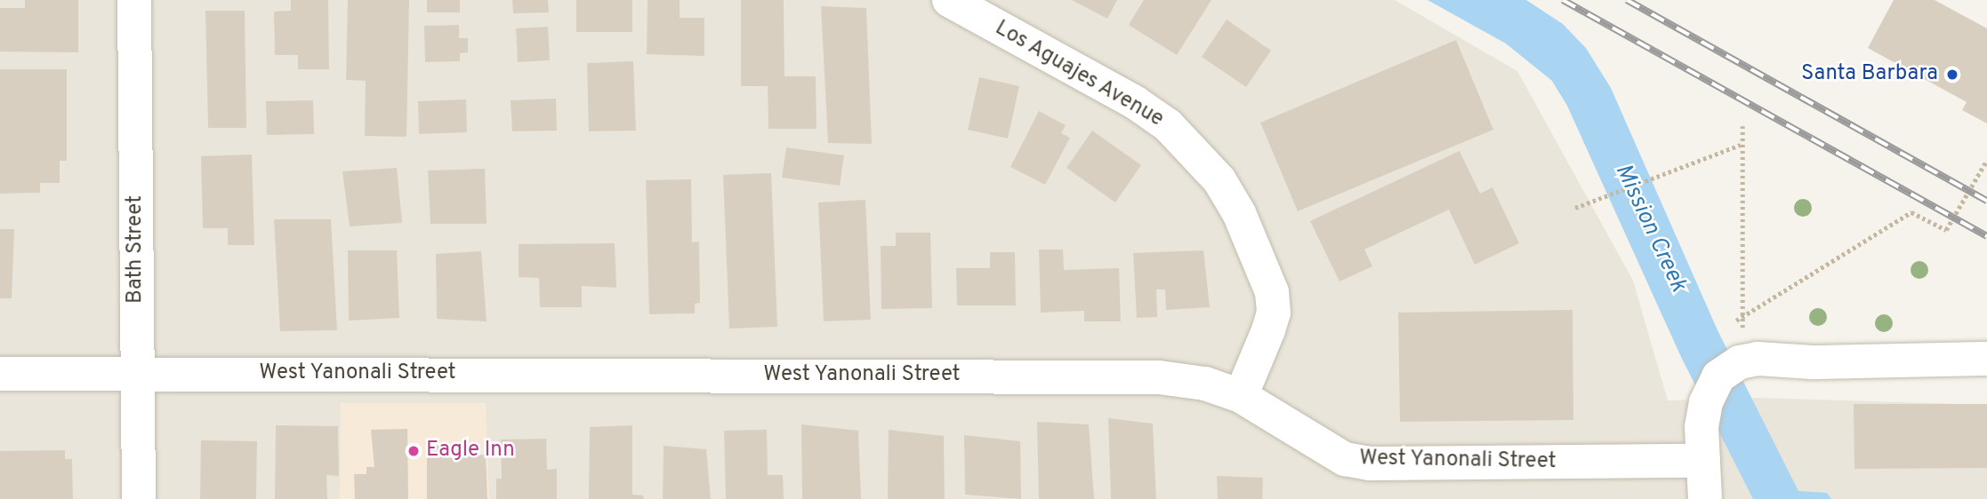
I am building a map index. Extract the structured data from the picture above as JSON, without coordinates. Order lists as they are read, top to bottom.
{
  "streets": {
    "street": ["Los Aguajes Avenue", "Bath Street", "West Yanonali Street"]
  },
  "crossings": [
    ["Los Aguajes Avenue", "West Yanonali Street"],
    ["Bath Street", "West Yanonali Street"]
  ],
  "water": ["Mission Creek"],
  "places": ["Santa Barbara", "Eagle Inn"]
}
